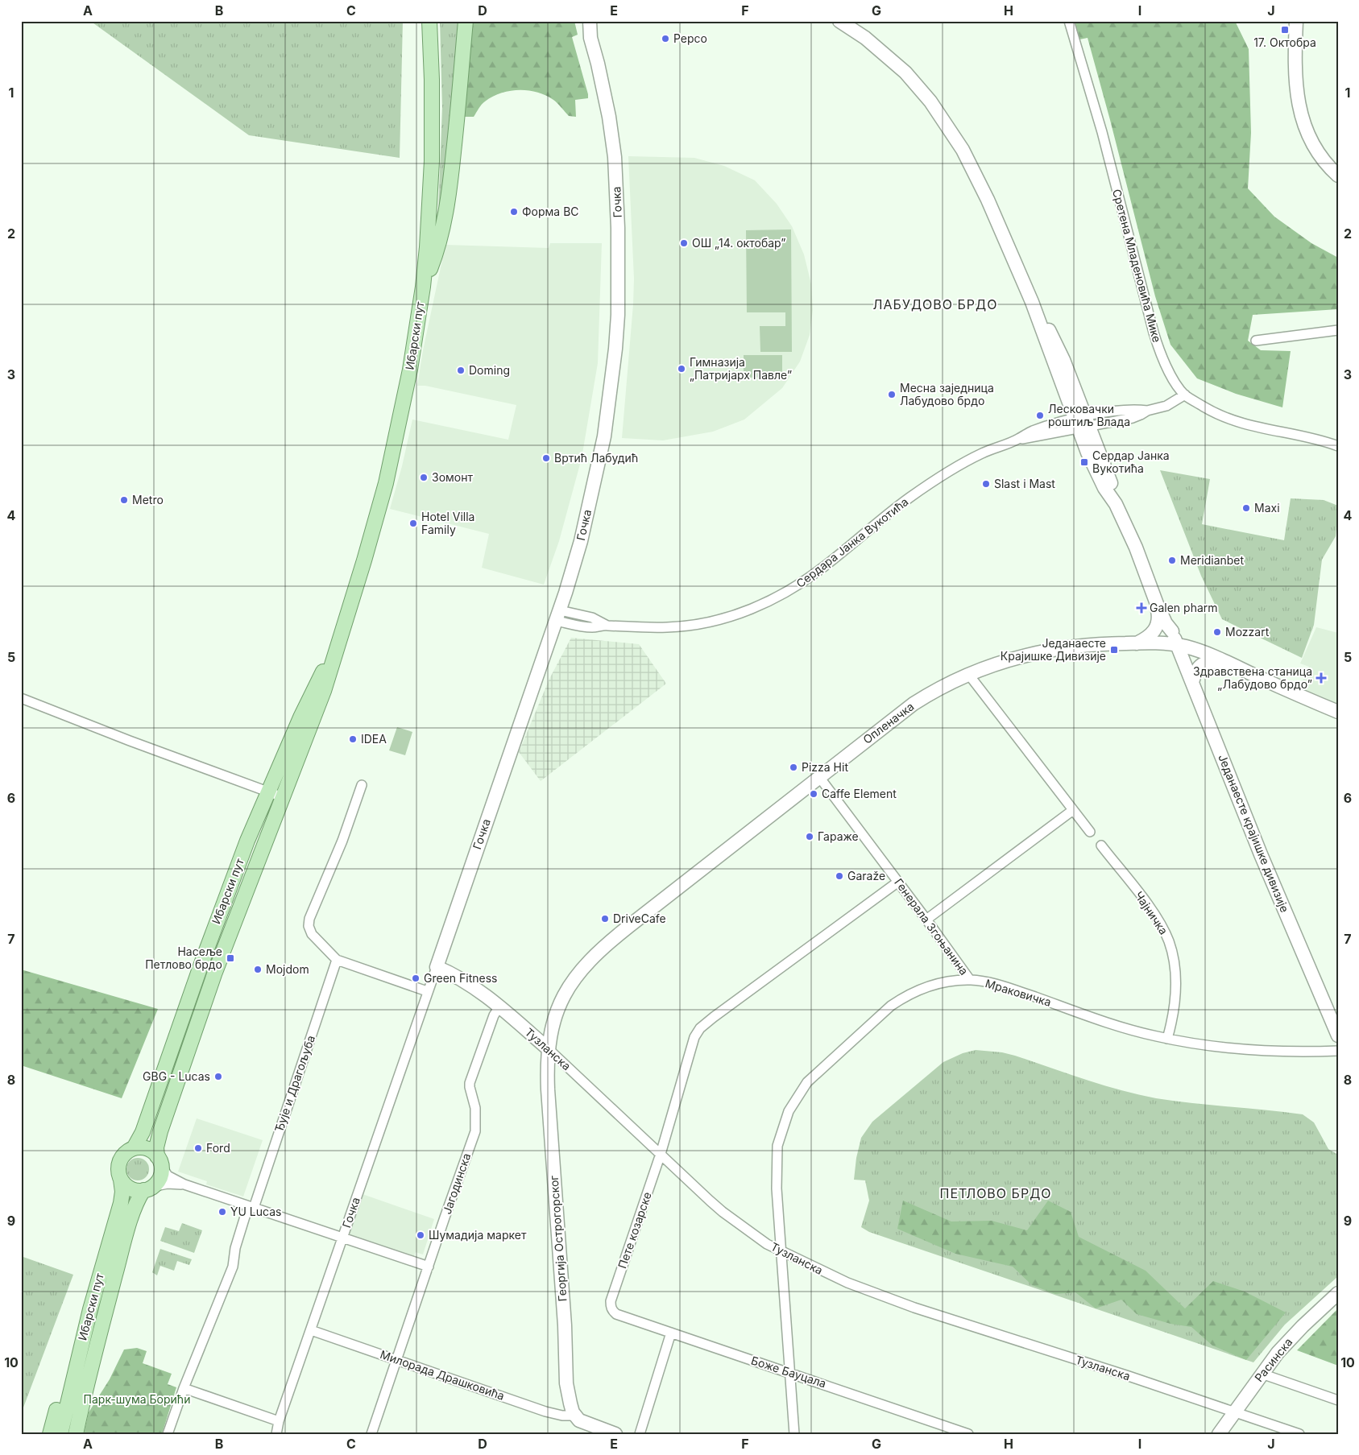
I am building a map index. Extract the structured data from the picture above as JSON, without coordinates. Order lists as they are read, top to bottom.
{
  "streets": {
    "main road": ["Ибарски пут"],
    "street": [
      "Гочка",
      "Сретена Младеновића Мике",
      "Сердара Јанка Вукотића",
      "Опленачка",
      "Једанаесте крајишке дивизије",
      "Чајничка",
      "Генерала Згоњанина",
      "Мраковичка",
      "Тузланска",
      "Ђује и Драгољуба",
      "Јагодинска",
      "Пете козарске",
      "Георгија Острогорског",
      "Расинска",
      "Боже Бауцала",
      "Милорада Драшковића"
    ]
  },
  "crossings": [
    ["Гочка", "Сердара Јанка Вукотића"],
    ["Гочка", "Тузланска"],
    ["Гочка", "Милорада Драшковића"],
    ["Сретена Младеновића Мике", "Сердара Јанка Вукотића"],
    ["Сердара Јанка Вукотића", "Једанаесте крајишке дивизије"],
    ["Опленачка", "Једанаесте крајишке дивизије"],
    ["Опленачка", "Генерала Згоњанина"],
    ["Опленачка", "Тузланска"],
    ["Опленачка", "Георгија Острогорског"],
    ["Чајничка", "Мраковичка"],
    ["Генерала Згоњанина", "Мраковичка"],
    ["Генерала Згоњанина", "Пете козарске"],
    ["Мраковичка", "Тузланска"],
    ["Мраковичка", "Боже Бауцала"],
    ["Тузланска", "Јагодинска"],
    ["Тузланска", "Пете козарске"],
    ["Тузланска", "Георгија Острогорског"],
    ["Тузланска", "Расинска"],
    ["Јагодинска", "Милорада Драшковића"],
    ["Пете козарске", "Боже Бауцала"],
    ["Георгија Острогорског", "Милорада Драшковића"]
  ],
  "districts": ["ЛАБУДОВО БРДО", "ПЕТЛОВО БРДО"],
  "parks": ["Парк-шума Борићи"],
  "places": {
    "transit": [
      "17. Октобра",
      "Сердар Јанка Вукотића",
      "Једанаесте Крајишке Дивизије",
      "Насеље Петлово брдо"
    ],
    "other": [
      "Pepco",
      "Форма ВС",
      "ОШ „14. октобар”",
      "Гимназија „Патријарх Павле”",
      "Doming",
      "Месна заједница Лабудово брдо",
      "Лесковачки роштиљ Влада",
      "Вртић Лабудић",
      "Зомонт",
      "Slast i Mast",
      "Metro",
      "Maxi",
      "Hotel Villa Family",
      "Meridianbet",
      "Mozzart",
      "IDEA",
      "Pizza Hit",
      "Caffe Element",
      "Гараже",
      "Garaže",
      "DriveCafe",
      "Mojdom",
      "Green Fitness",
      "GBG - Lucas",
      "Ford",
      "YU Lucas",
      "Шумадија маркет"
    ],
    "health": ["Galen pharm", "Здравствена станица „Лабудово брдо”"]
  },
  "grid": {
    "columns": [
      "A",
      "B",
      "C",
      "D",
      "E",
      "F",
      "G",
      "H",
      "I",
      "J"
    ],
    "rows": [
      "1",
      "2",
      "3",
      "4",
      "5",
      "6",
      "7",
      "8",
      "9",
      "10"
    ]
  }
}
